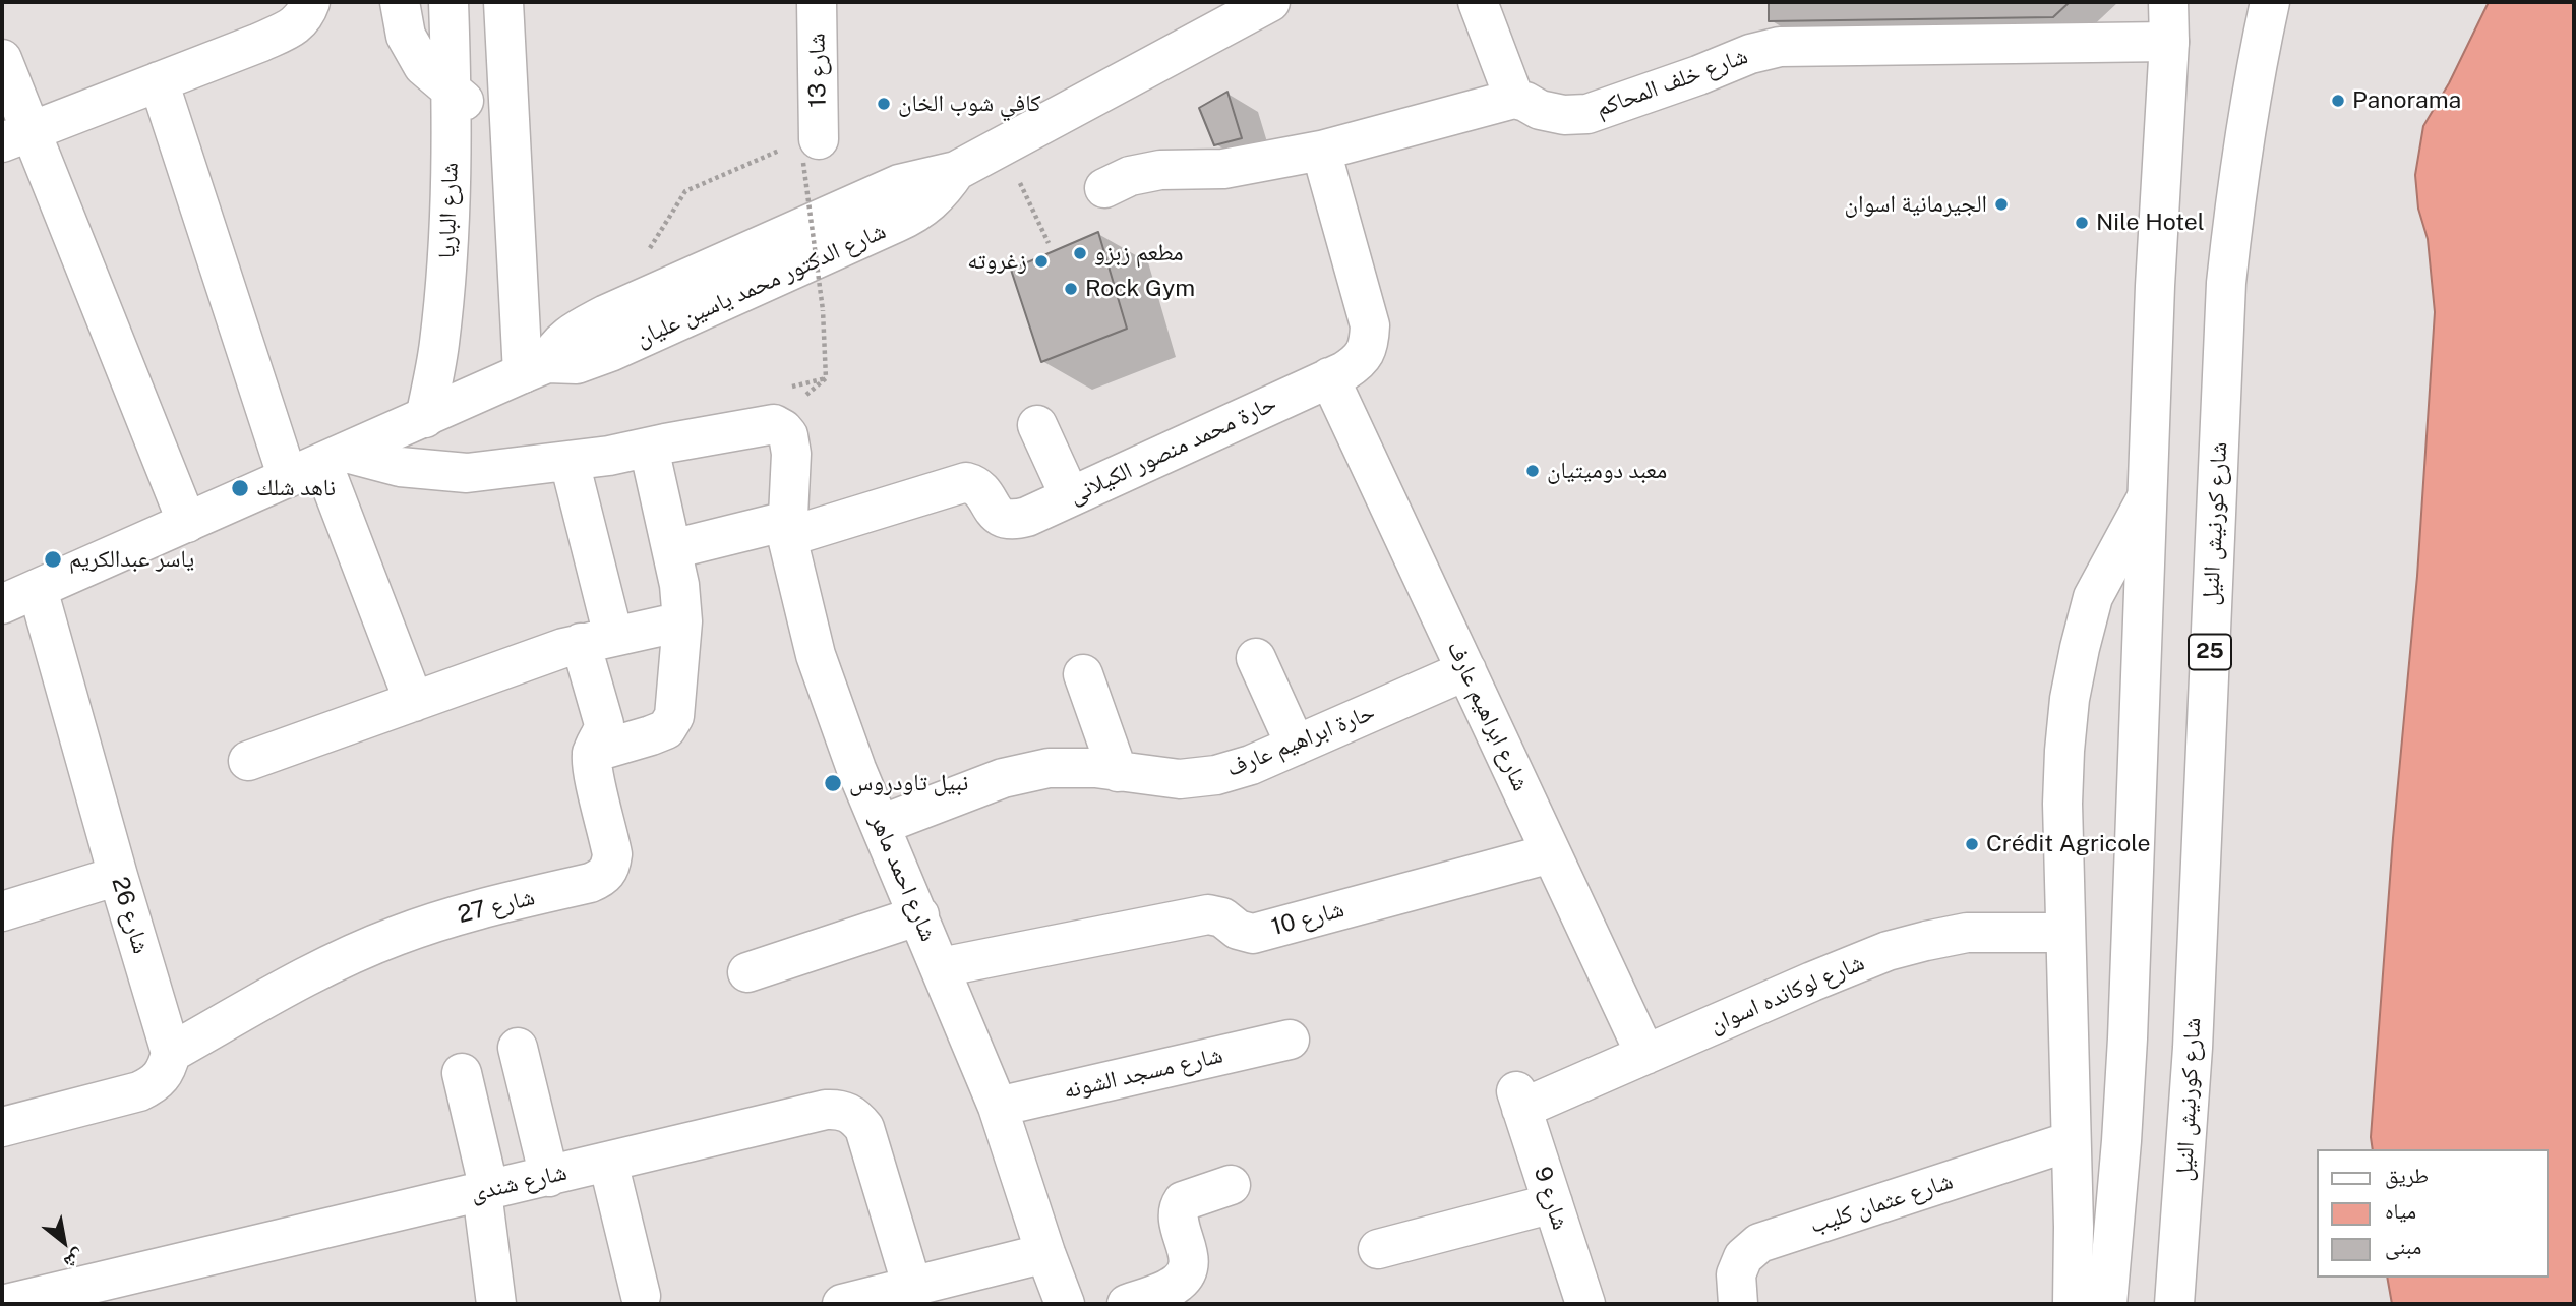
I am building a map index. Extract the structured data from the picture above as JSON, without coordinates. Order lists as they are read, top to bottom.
{
  "streets": {
    "street": [
      "شارع 13",
      "شارع خلف المحاكم",
      "شارع الباريا",
      "شارع الدكتور محمد ياسين عليان",
      "حارة محمد منصور الكيلانى",
      "شارع كورنيش النيل",
      "25",
      "شارع ابراهيم عارف",
      "حارة ابراهيم عارف",
      "شارع احمد ماهر",
      "شارع 27",
      "شارع 26",
      "شارع 10",
      "شارع لوكانده اسوان",
      "شارع مسجد الشونه",
      "شارع شندى",
      "شارع 9",
      "شارع عثمان كليب"
    ]
  },
  "crossings": [
    ["حارة محمد منصور الكيلانى", "شارع ابراهيم عارف"],
    ["حارة محمد منصور الكيلانى", "شارع احمد ماهر"],
    ["شارع ابراهيم عارف", "حارة ابراهيم عارف"],
    ["شارع ابراهيم عارف", "شارع 10"],
    ["شارع ابراهيم عارف", "شارع لوكانده اسوان"],
    ["حارة ابراهيم عارف", "شارع احمد ماهر"],
    ["شارع احمد ماهر", "شارع 10"],
    ["شارع احمد ماهر", "شارع مسجد الشونه"],
    ["شارع 27", "شارع 26"],
    ["شارع لوكانده اسوان", "شارع 9"]
  ],
  "places": [
    "Panorama",
    "كافي شوب الخان",
    "الجيرمانية اسوان",
    "Nile Hotel",
    "مطعم زبزو",
    "زغروته",
    "Rock Gym",
    "معبد دوميتيان",
    "ناهد شلك",
    "ياسر عبدالكريم",
    "نبيل تاودروس",
    "Crédit Agricole"
  ],
  "legend": ["طريق", "مياه", "مبنى"],
  "north": "bottom right"
}
